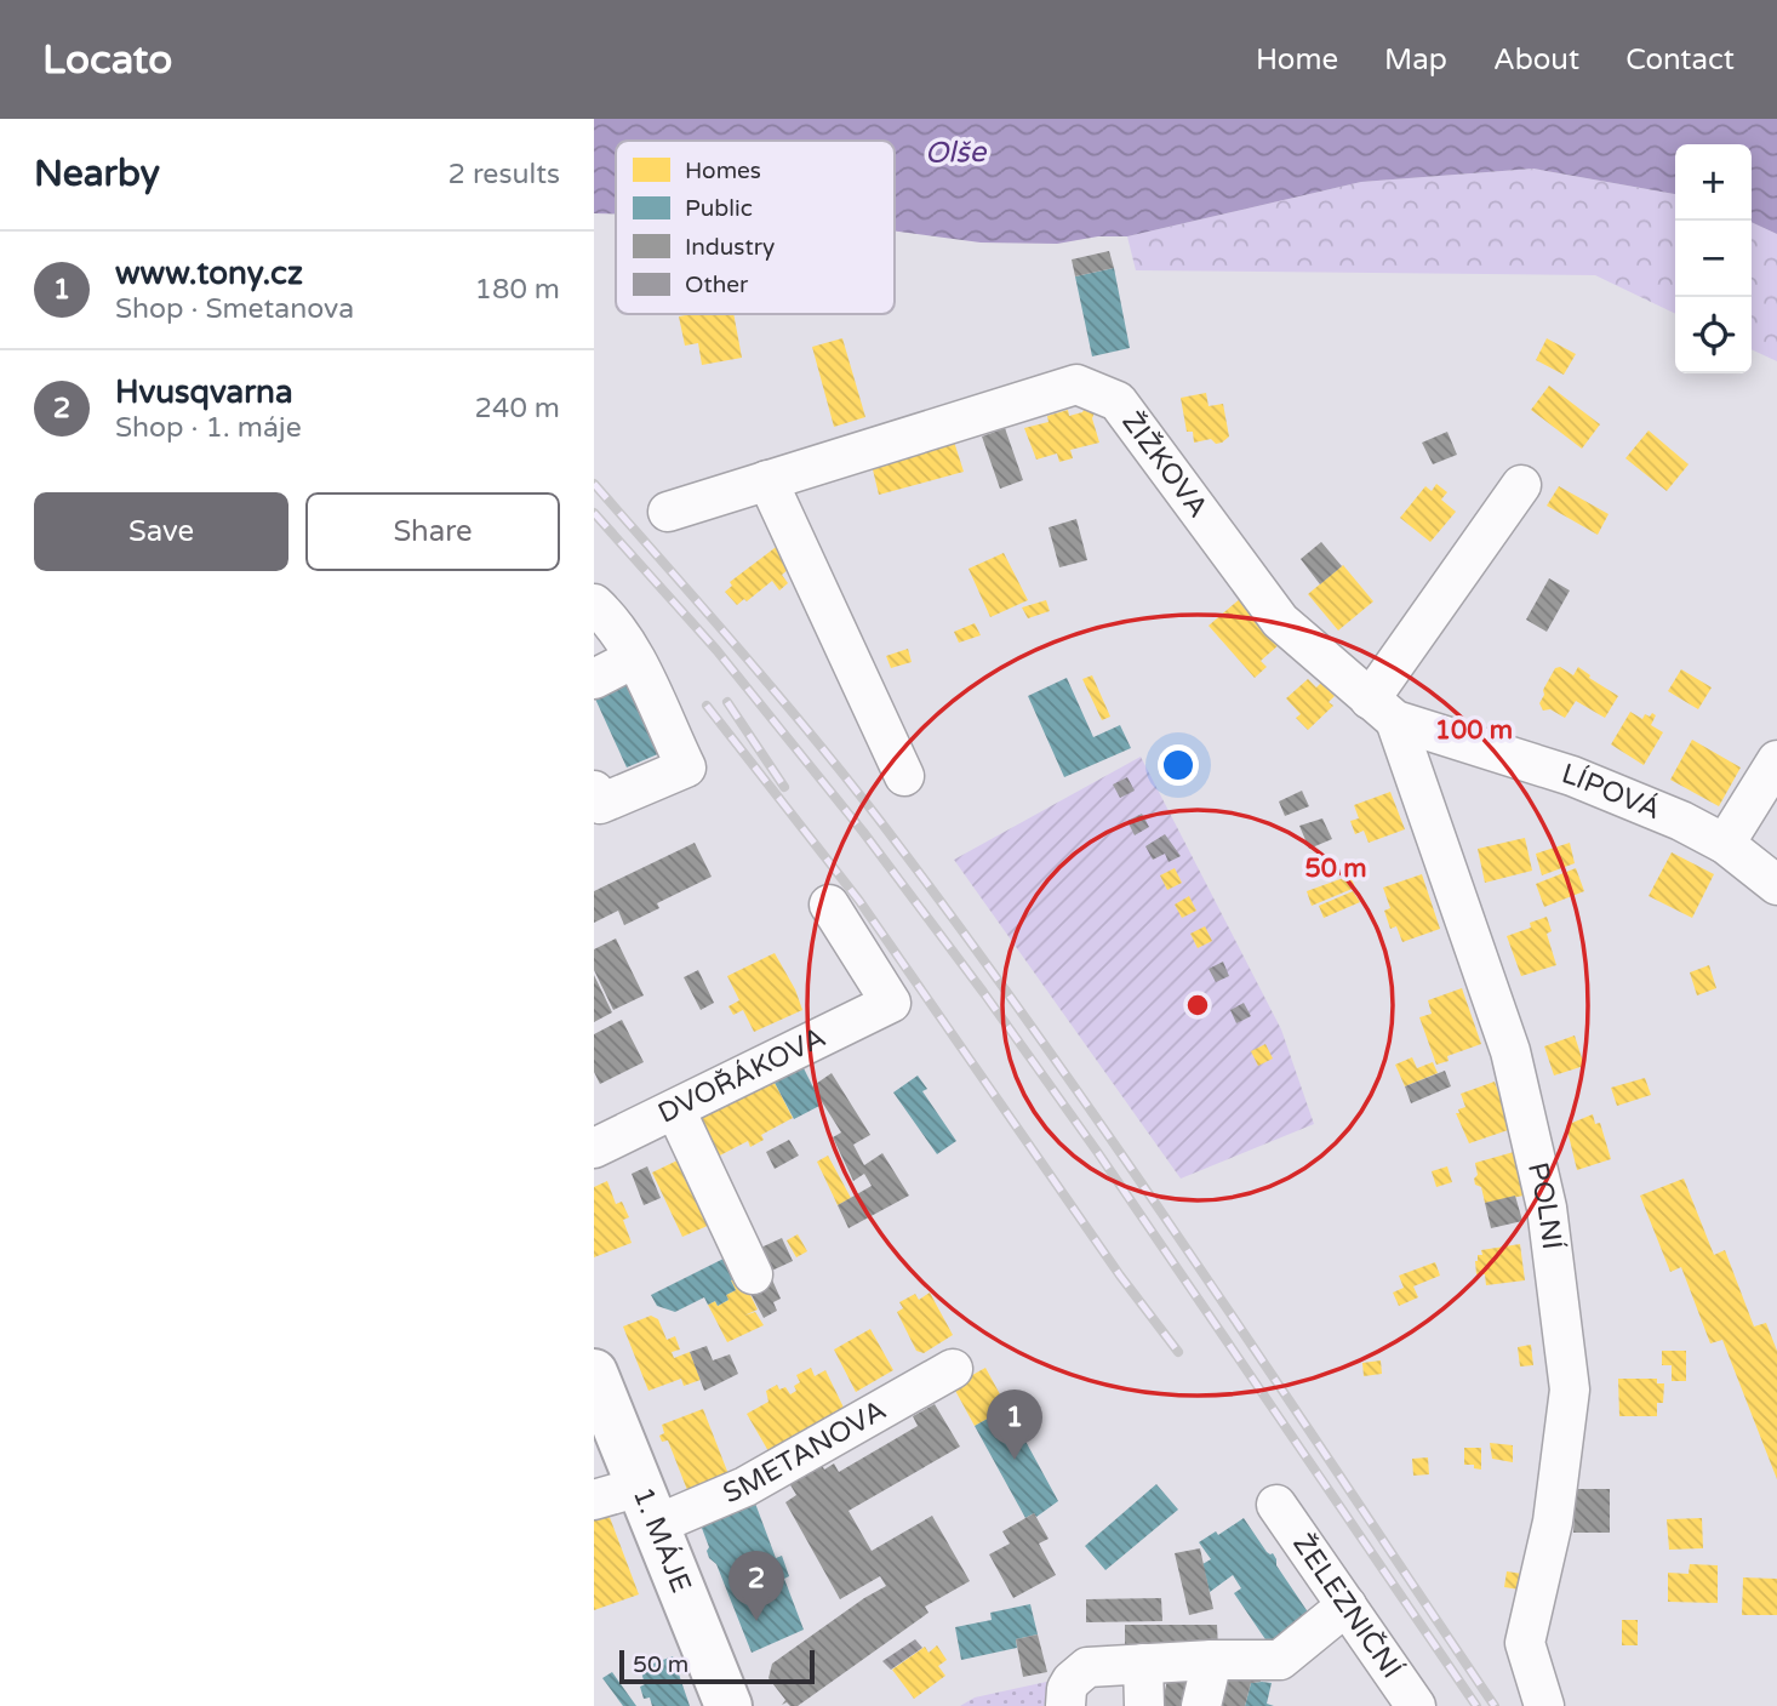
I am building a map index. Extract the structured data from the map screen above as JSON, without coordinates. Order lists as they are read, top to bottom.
{
  "streets": {
    "main road": ["1. MÁJE"],
    "street": [
      "ŽIŽKOVA",
      "LÍPOVÁ",
      "DVOŘÁKOVA",
      "POLNÍ",
      "SMETANOVA",
      "ŽELEZNIČNÍ"
    ]
  },
  "crossings": [
    ["ŽIŽKOVA", "LÍPOVÁ"],
    ["ŽIŽKOVA", "POLNÍ"],
    ["LÍPOVÁ", "POLNÍ"],
    ["SMETANOVA", "1. MÁJE"]
  ],
  "water": ["Olše"],
  "legend": [
    "Homes",
    "Public",
    "Industry",
    "Other"
  ],
  "scale_bar": "50 m",
  "page": {
    "header": "Locato",
    "nav": [
      "Home",
      "Map",
      "About",
      "Contact"
    ],
    "heading": ["Nearby", "2 results"],
    "map_buttons": ["+", "−"],
    "list": [
      {
        "mark": "1",
        "name": "www.tony.cz",
        "note": "Shop · Smetanova",
        "value": "180 m"
      },
      {
        "mark": "2",
        "name": "Hvusqvarna",
        "note": "Shop · 1. máje",
        "value": "240 m"
      }
    ],
    "buttons": ["Save", "Share"],
    "pins": ["1", "2"],
    "scale": "50 m"
  },
  "rings": ["100 m", "50 m"]
}
